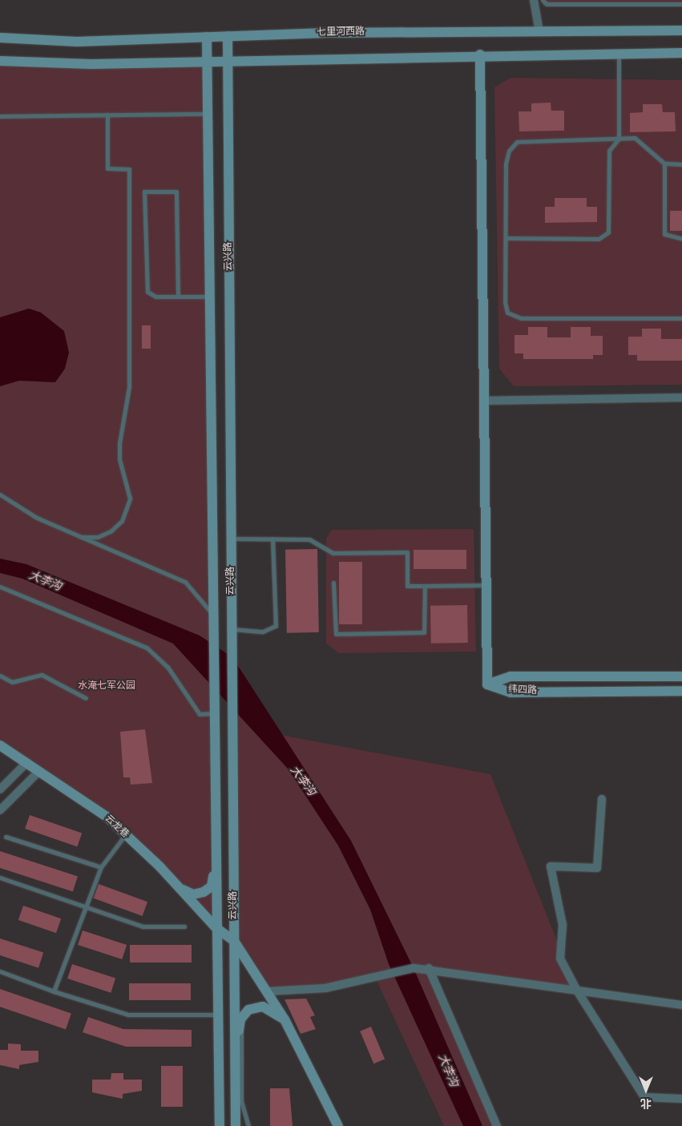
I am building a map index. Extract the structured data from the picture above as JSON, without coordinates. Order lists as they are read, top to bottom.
{
  "streets": {
    "street": [
      "七里河西路",
      "云兴路",
      "纬四路",
      "云龙巷"
    ]
  },
  "crossings": [
    ["七里河西路", "云兴路"],
    ["云兴路", "云龙巷"]
  ],
  "water": ["大李沟"],
  "parks": ["水淹七军公园"],
  "north": "bottom"
}
